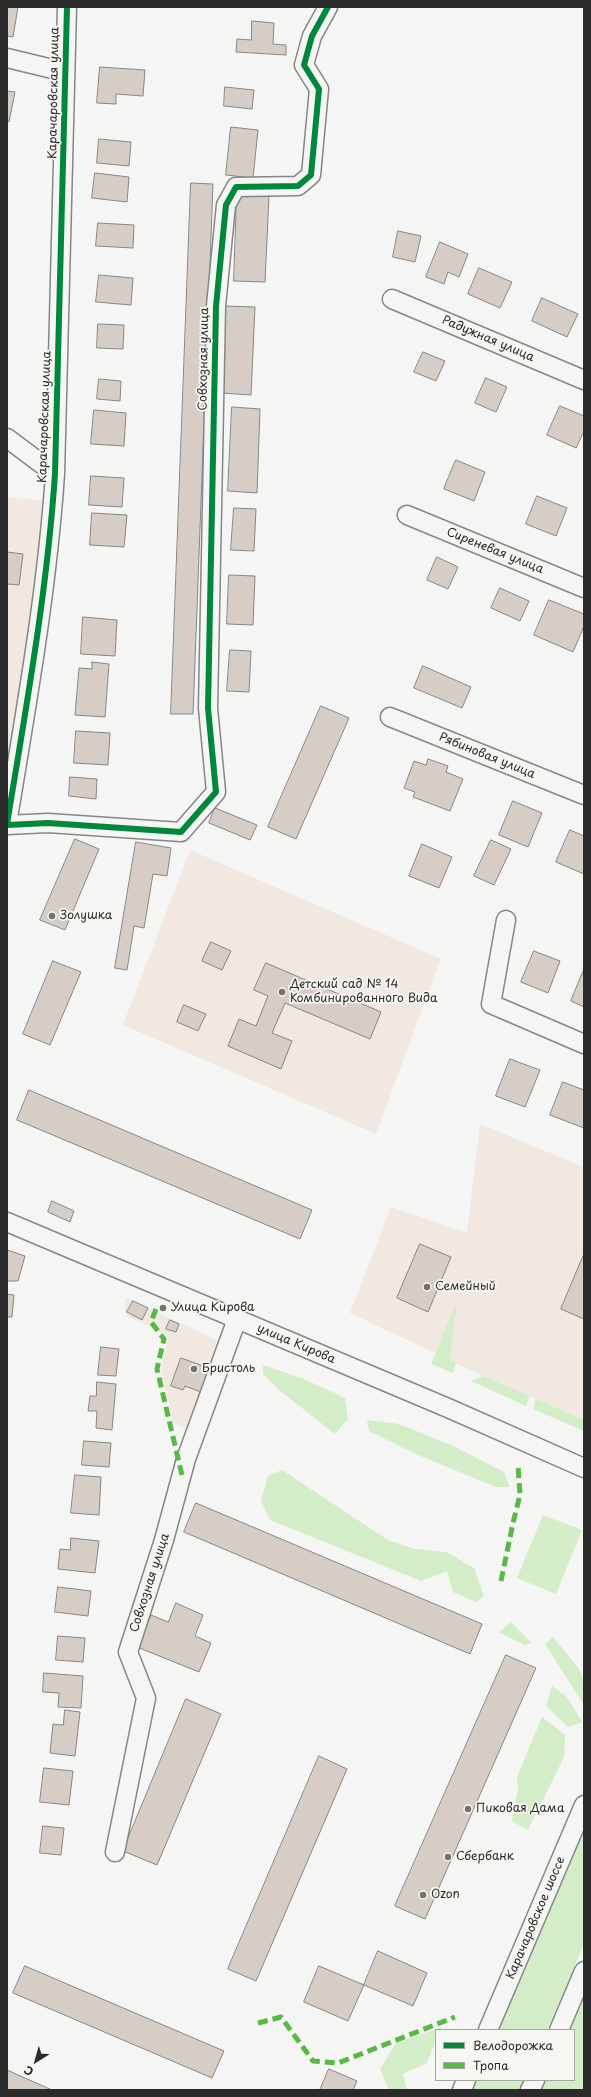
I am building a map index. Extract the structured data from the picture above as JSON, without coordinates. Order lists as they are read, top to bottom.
{
  "streets": {
    "street": [
      "Карачаровская улица",
      "Радужная улица",
      "Совхозная улица",
      "Сиреневая улица",
      "Рябиновая улица",
      "улица Кирова",
      "Карачаровское шоссе"
    ]
  },
  "crossings": [
    ["Карачаровская улица", "Совхозная улица"],
    ["Совхозная улица", "улица Кирова"]
  ],
  "places": [
    "Золушка",
    "Детский сад № 14 Комбинированного Вида",
    "Семейный",
    "Улица Кирова",
    "Бристоль",
    "Пиковая Дама",
    "Сбербанк",
    "Ozon"
  ],
  "legend": ["Велодорожка", "Тропа"],
  "north": "bottom left"
}
